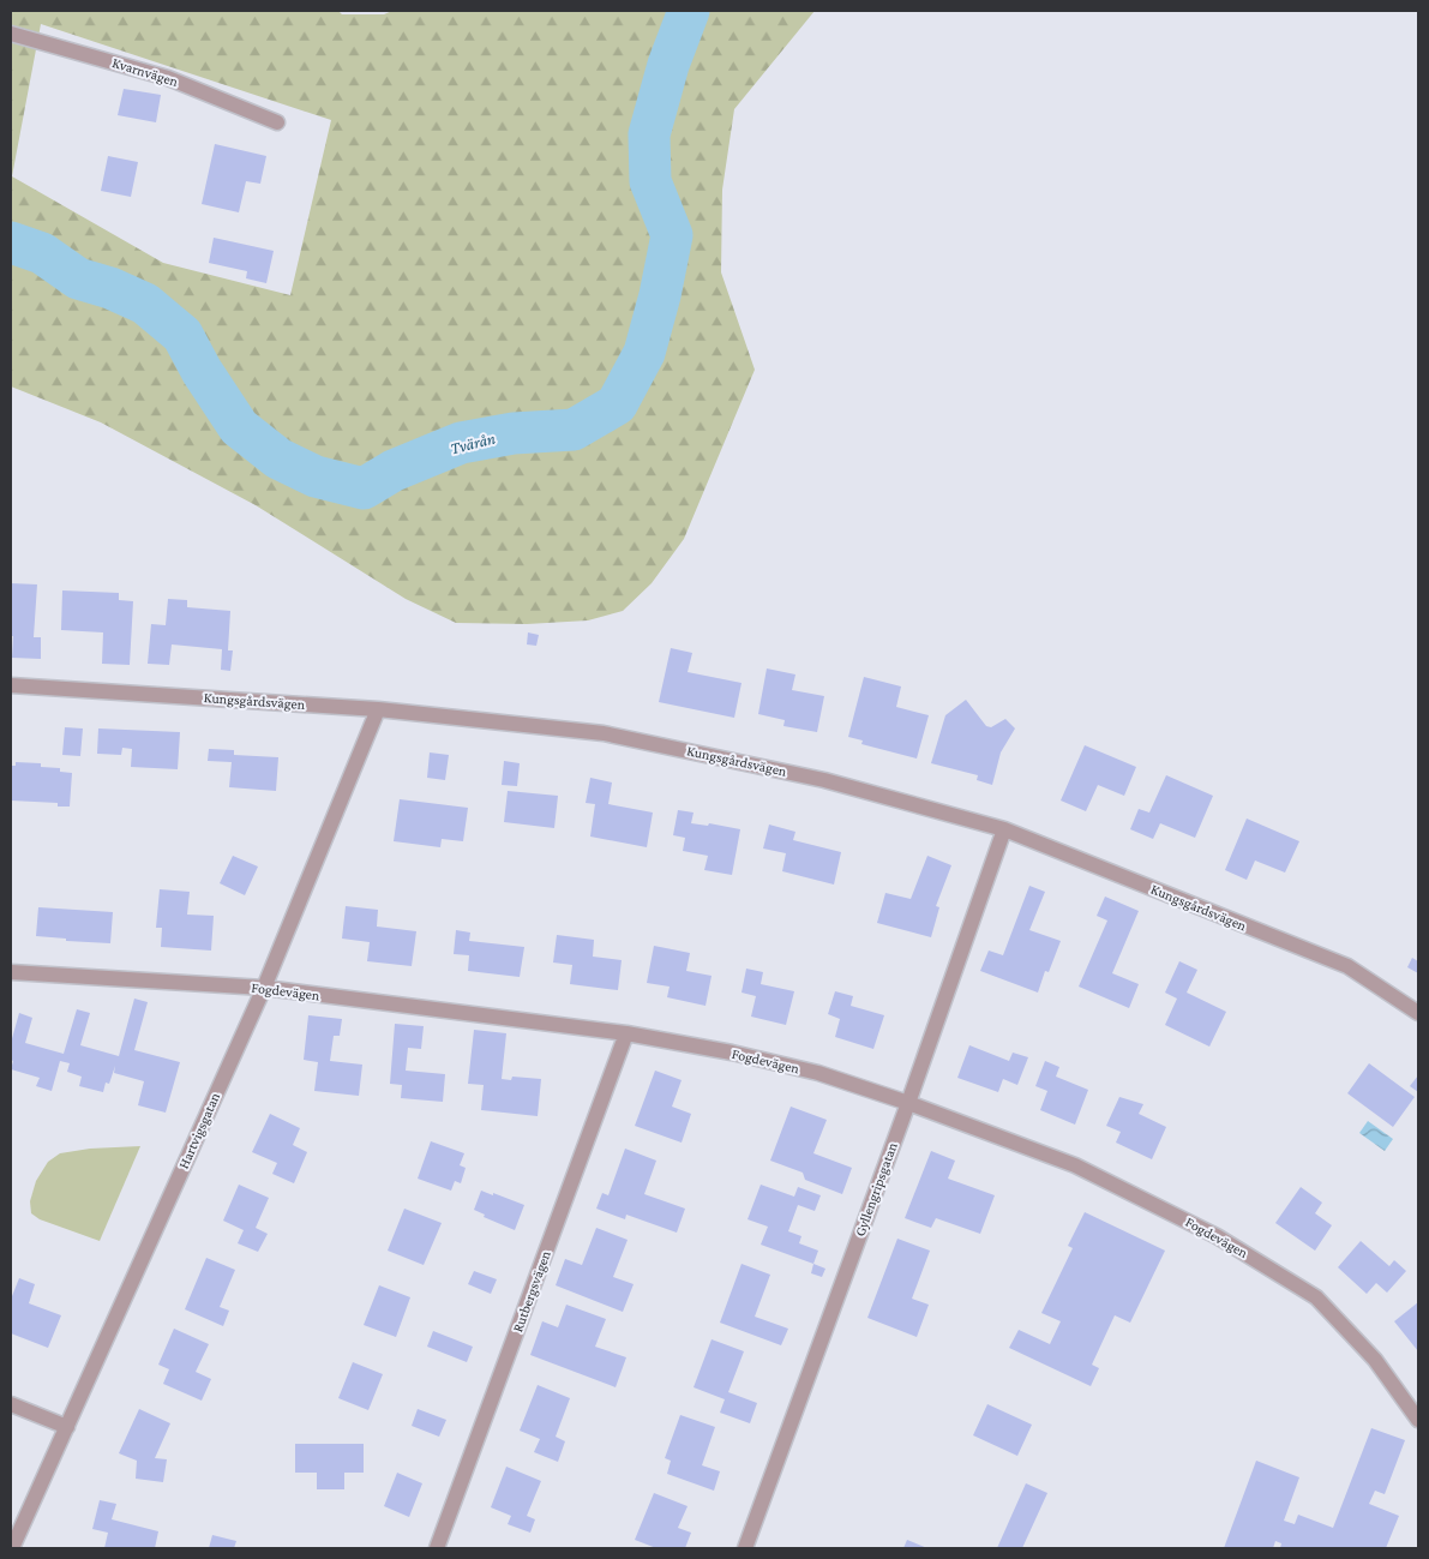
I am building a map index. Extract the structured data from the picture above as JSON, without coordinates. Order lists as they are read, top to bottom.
{
  "streets": {
    "street": [
      "Kvarnvägen",
      "Kungsgårdsvägen",
      "Fogdevägen",
      "Hartvigsgatan",
      "Gyllengripsgatan",
      "Rutbergsvägen"
    ]
  },
  "crossings": [
    ["Kungsgårdsvägen", "Hartvigsgatan"],
    ["Kungsgårdsvägen", "Gyllengripsgatan"],
    ["Fogdevägen", "Hartvigsgatan"],
    ["Fogdevägen", "Gyllengripsgatan"],
    ["Fogdevägen", "Rutbergsvägen"]
  ],
  "water": ["Tvärån"]
}
